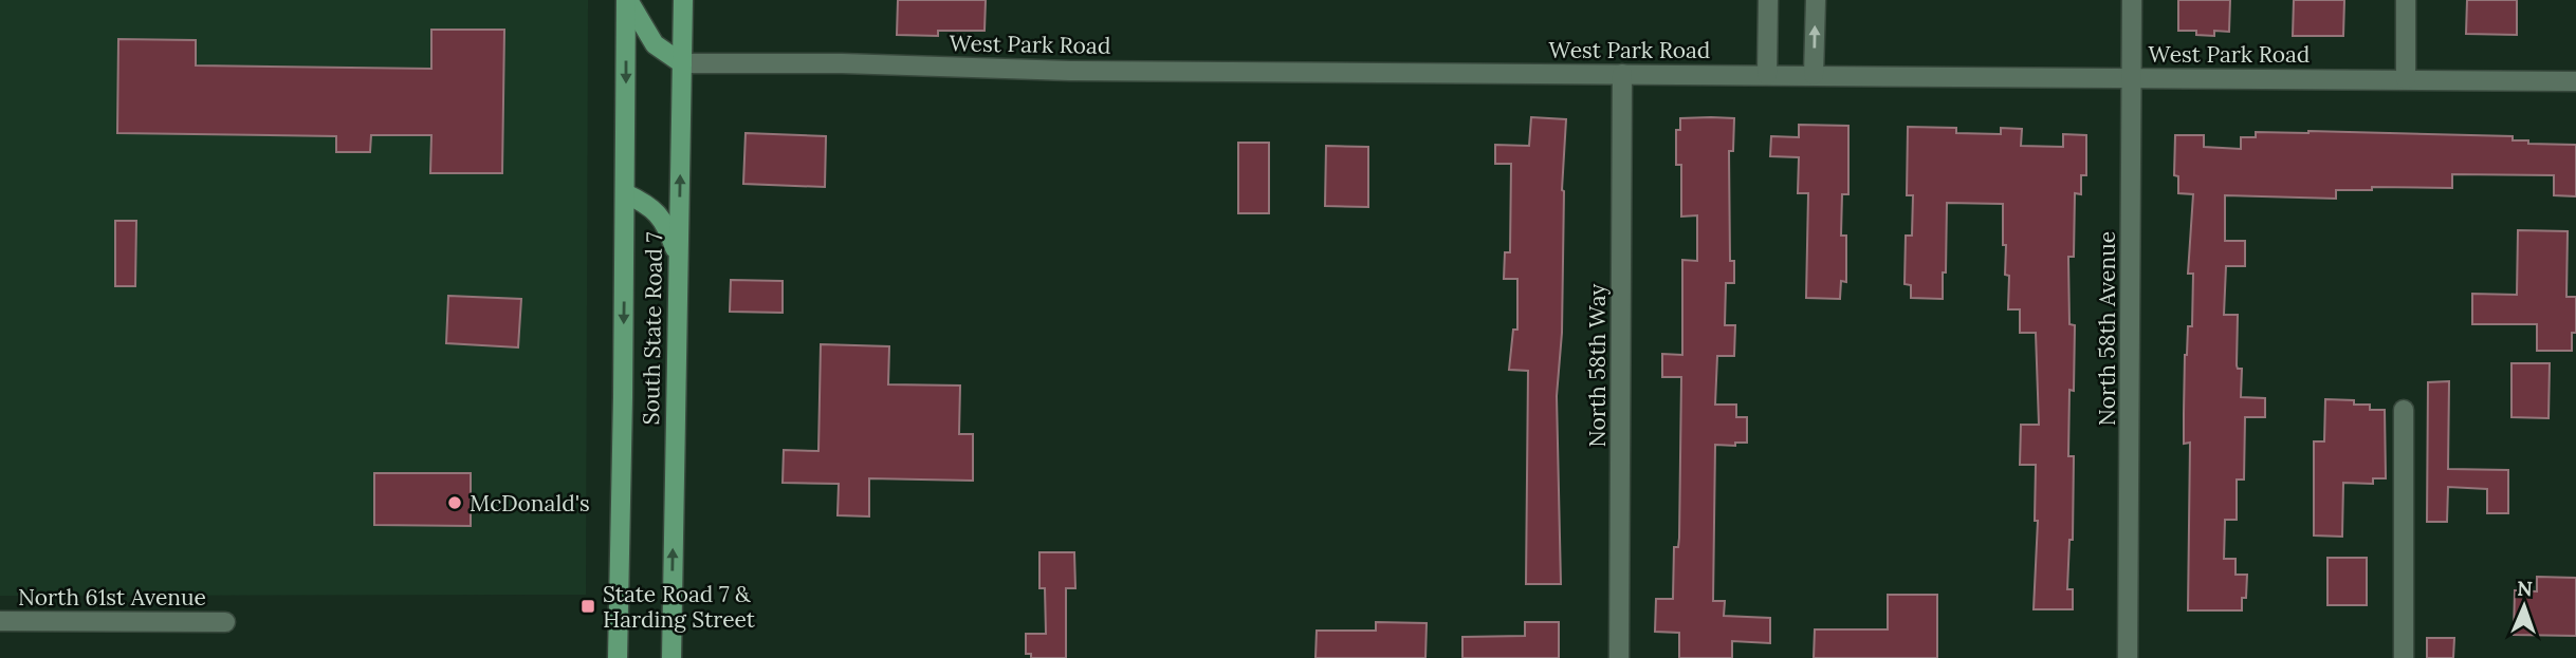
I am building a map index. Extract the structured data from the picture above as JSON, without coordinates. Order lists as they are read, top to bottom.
{
  "streets": {
    "main road": ["South State Road 7"],
    "street": [
      "West Park Road",
      "North 58th Avenue",
      "North 58th Way",
      "North 61st Avenue"
    ]
  },
  "crossings": [
    ["West Park Road", "South State Road 7"],
    ["West Park Road", "North 58th Avenue"],
    ["West Park Road", "North 58th Way"]
  ],
  "places": {
    "other": ["McDonald's"],
    "transit": ["State Road 7 & Harding Street"]
  },
  "north": "top"
}
